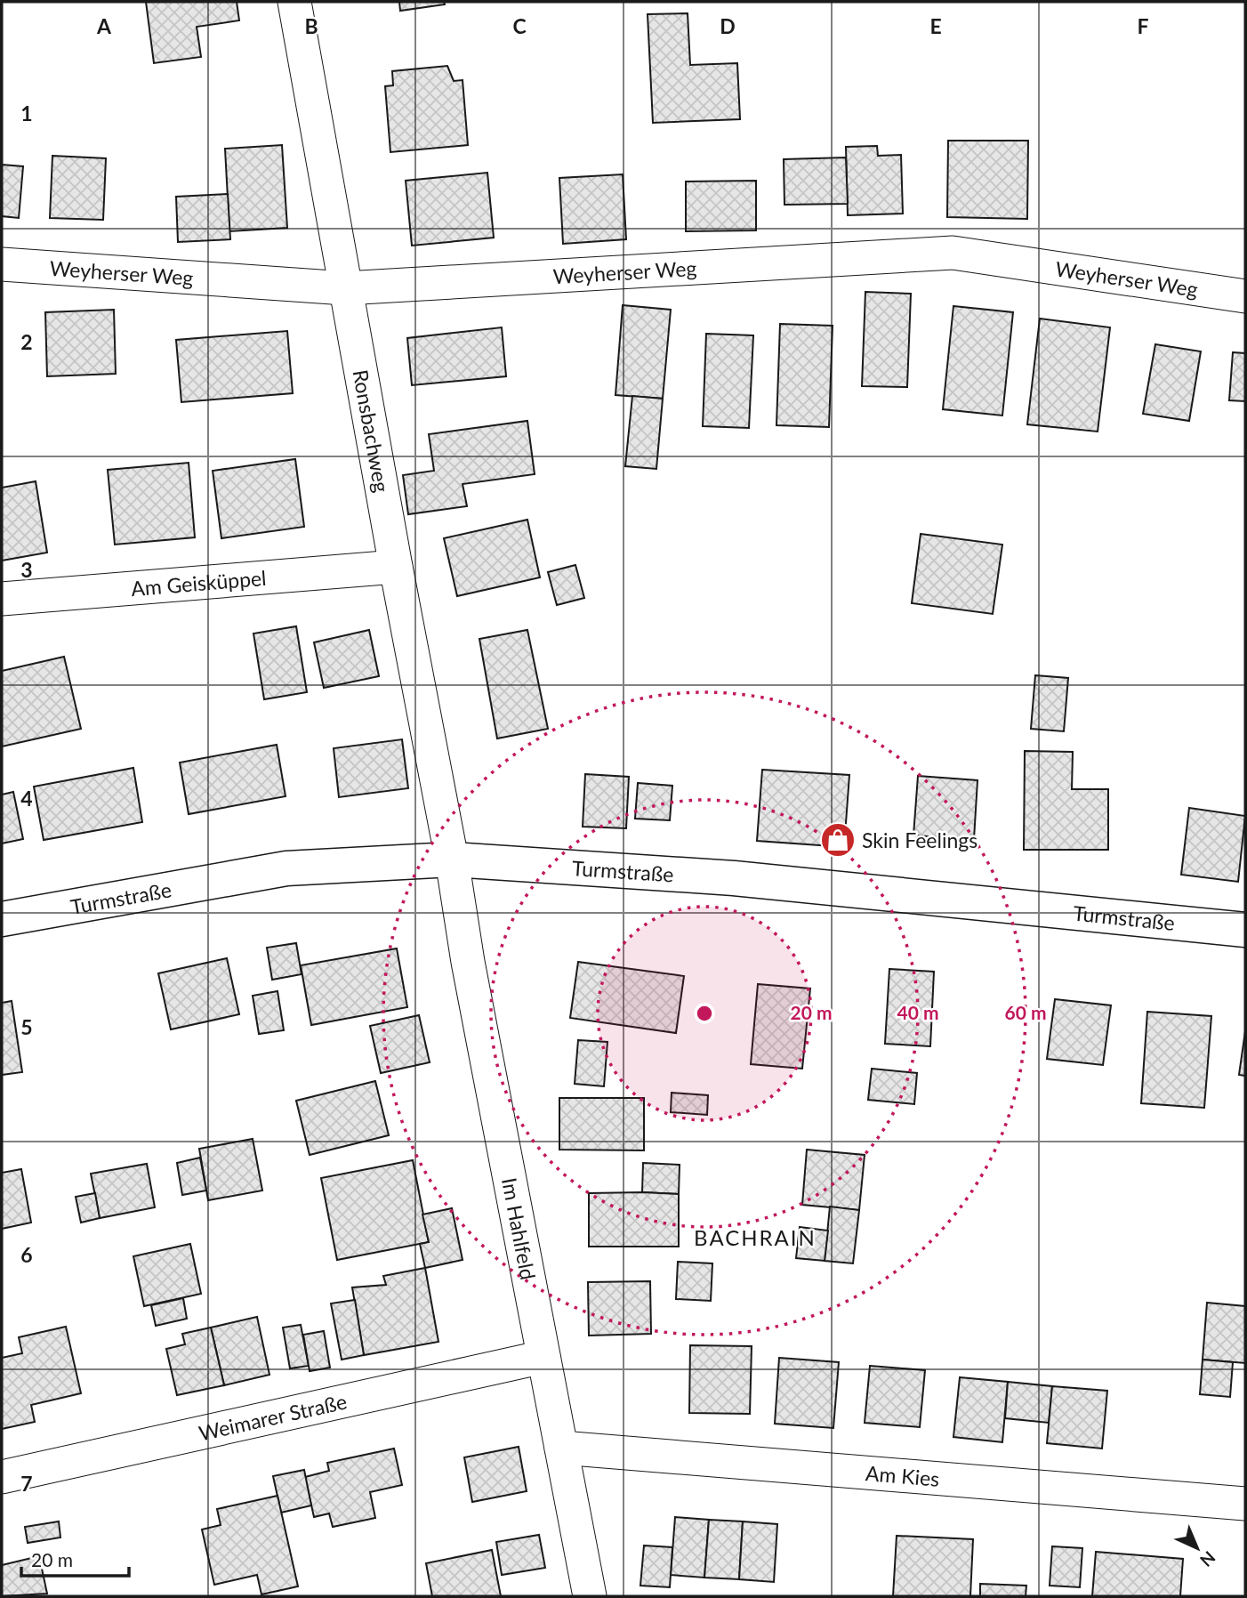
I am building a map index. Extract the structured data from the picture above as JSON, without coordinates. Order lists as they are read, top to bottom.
{
  "streets": {
    "main road": ["Turmstraße"],
    "street": [
      "Weyherser Weg",
      "Ronsbachweg",
      "Am Geisküppel",
      "Im Hahlfeld",
      "Weimarer Straße",
      "Am Kies"
    ]
  },
  "crossings": [
    ["Weyherser Weg", "Ronsbachweg"],
    ["Ronsbachweg", "Am Geisküppel"],
    ["Ronsbachweg", "Turmstraße"],
    ["Ronsbachweg", "Im Hahlfeld"],
    ["Turmstraße", "Im Hahlfeld"],
    ["Im Hahlfeld", "Weimarer Straße"],
    ["Im Hahlfeld", "Am Kies"]
  ],
  "districts": ["BACHRAIN"],
  "places": {
    "shop": ["Skin Feelings"]
  },
  "scale_bar": "20 m",
  "north": "bottom right",
  "grid": {
    "columns": [
      "A",
      "B",
      "C",
      "D",
      "E",
      "F"
    ],
    "rows": [
      "1",
      "2",
      "3",
      "4",
      "5",
      "6",
      "7"
    ]
  },
  "rings": ["20 m", "40 m", "60 m"]
}
